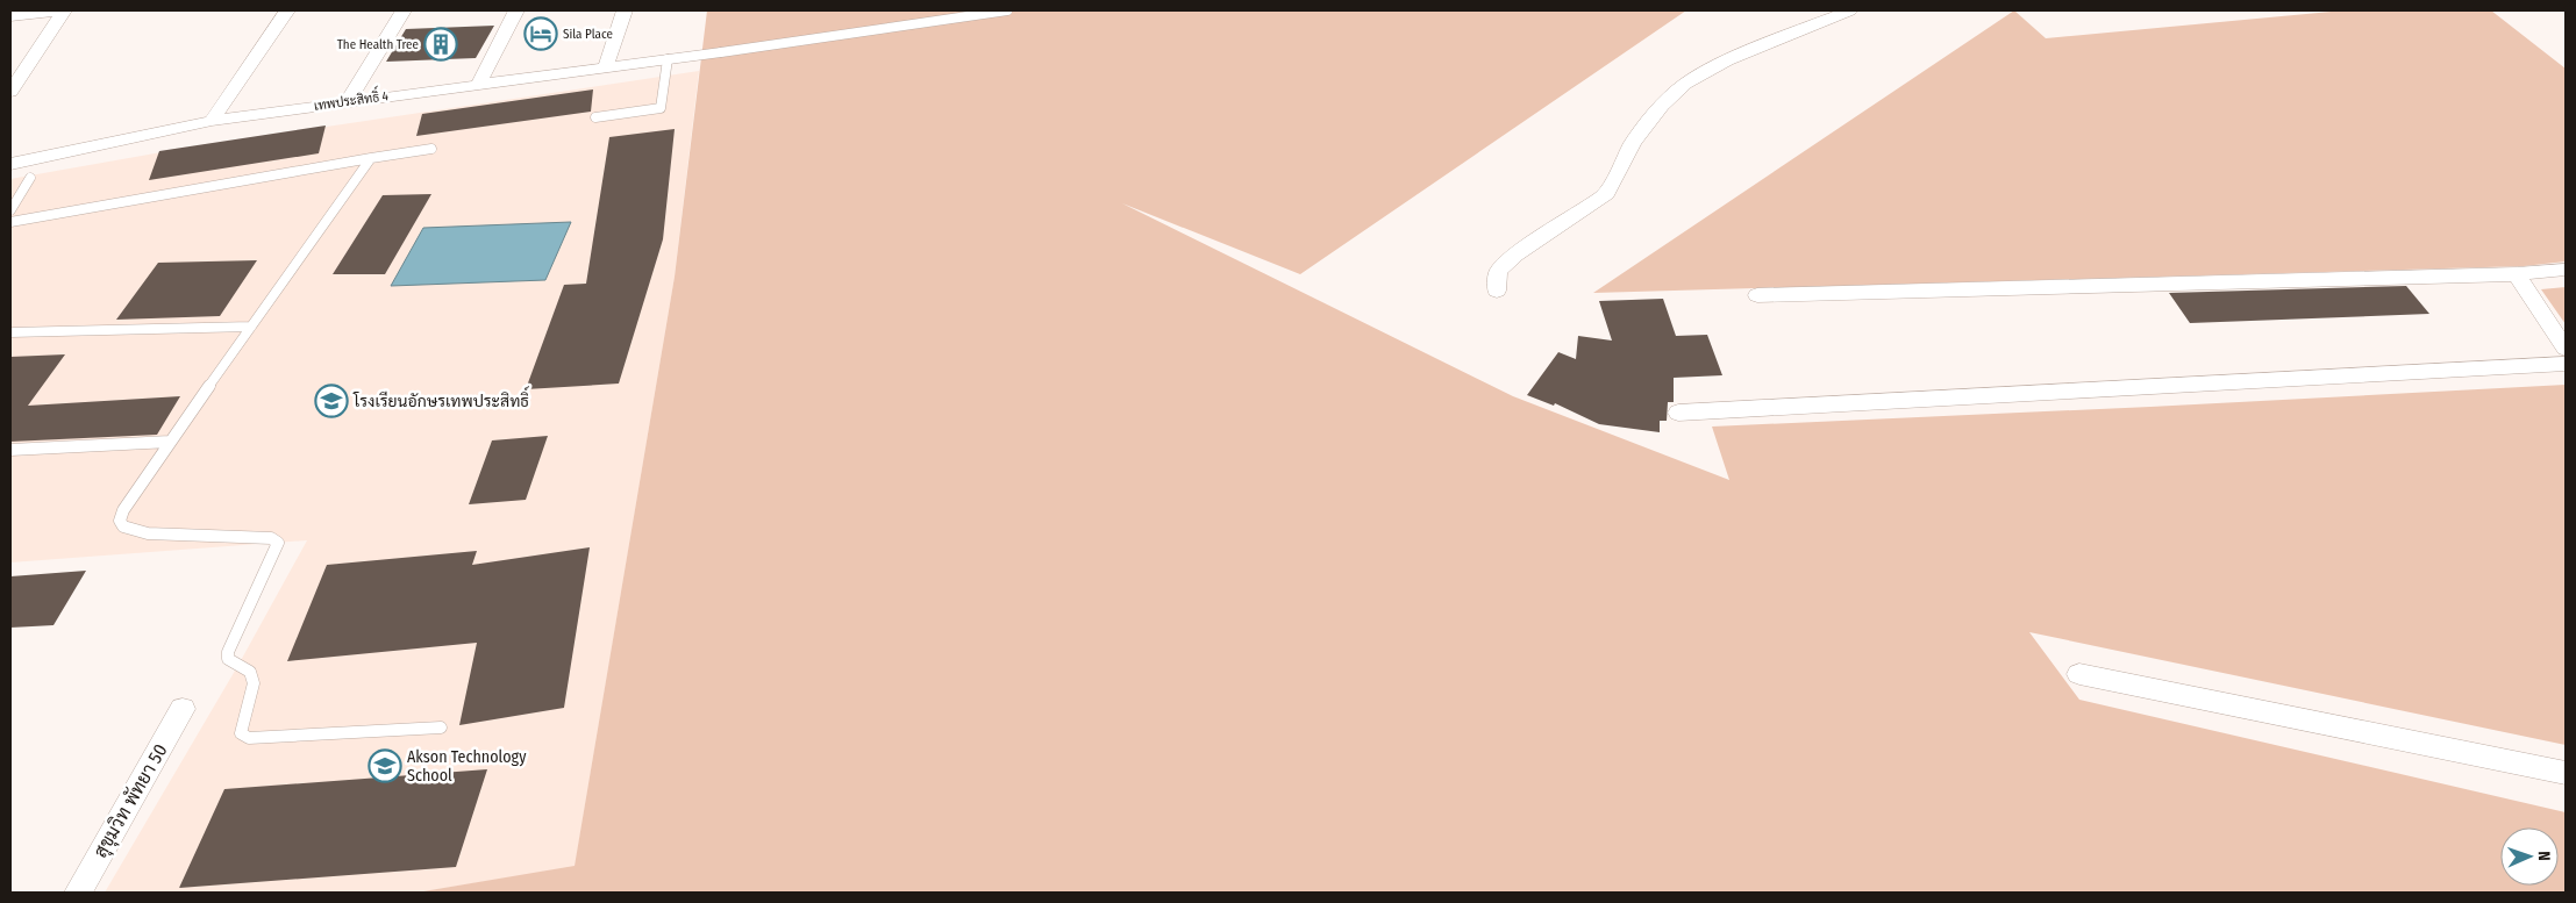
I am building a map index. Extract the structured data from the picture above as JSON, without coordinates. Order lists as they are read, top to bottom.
{
  "streets": {
    "street": ["เทพประสิทธิ์ 4", "สุขุมวิท พัทยา 50"]
  },
  "places": {
    "hotel": ["Sila Place"],
    "building": ["The Health Tree"],
    "school or university": ["โรงเรียนอักษรเทพประสิทธิ์", "Akson Technology School"]
  },
  "north": "right"
}
